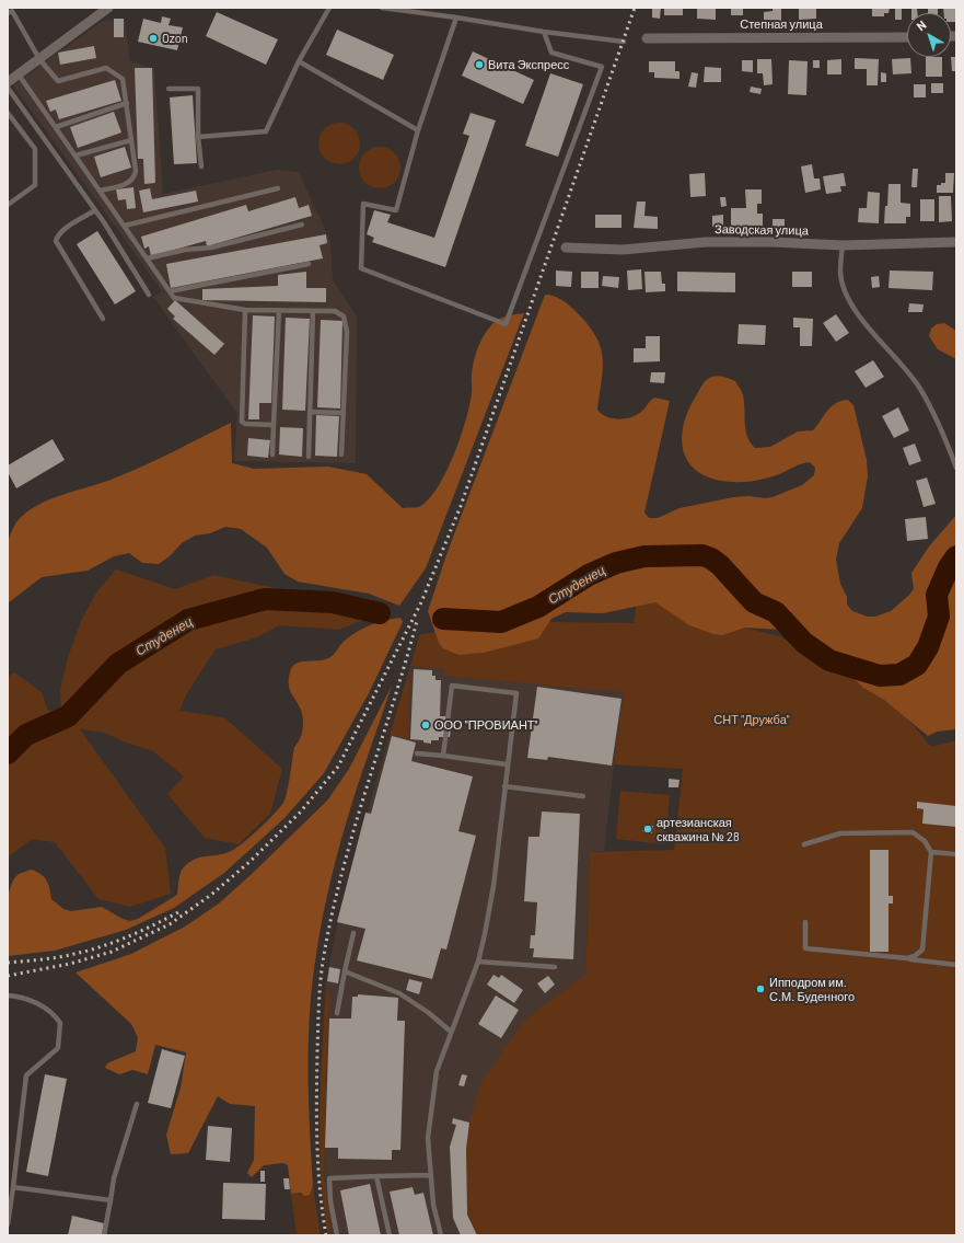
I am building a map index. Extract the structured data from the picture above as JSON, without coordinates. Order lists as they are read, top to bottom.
{
  "streets": {
    "street": ["Степная улица", "Заводская улица"]
  },
  "water": ["Студенец"],
  "parks": ["СНТ \"Дружба\""],
  "places": [
    "Ozon",
    "Вита Экспресс",
    "ООО \"ПРОВИАНТ\"",
    "артезианская скважина № 28",
    "Ипподром им. С.М. Буденного"
  ],
  "north": "top left"
}
